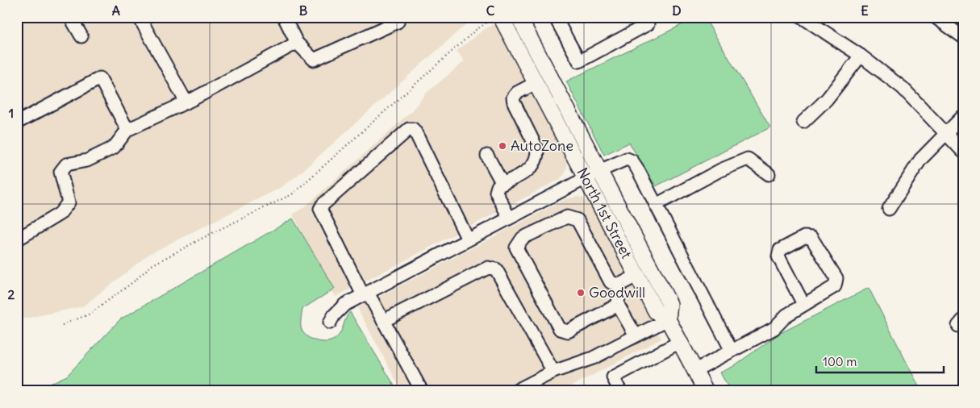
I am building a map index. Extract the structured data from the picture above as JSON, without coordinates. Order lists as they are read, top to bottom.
{
  "streets": {
    "main road": ["North 1st Street"]
  },
  "places": ["AutoZone", "Goodwill"],
  "scale_bar": "100 m",
  "grid": {
    "columns": [
      "A",
      "B",
      "C",
      "D",
      "E"
    ],
    "rows": ["1", "2"]
  }
}
